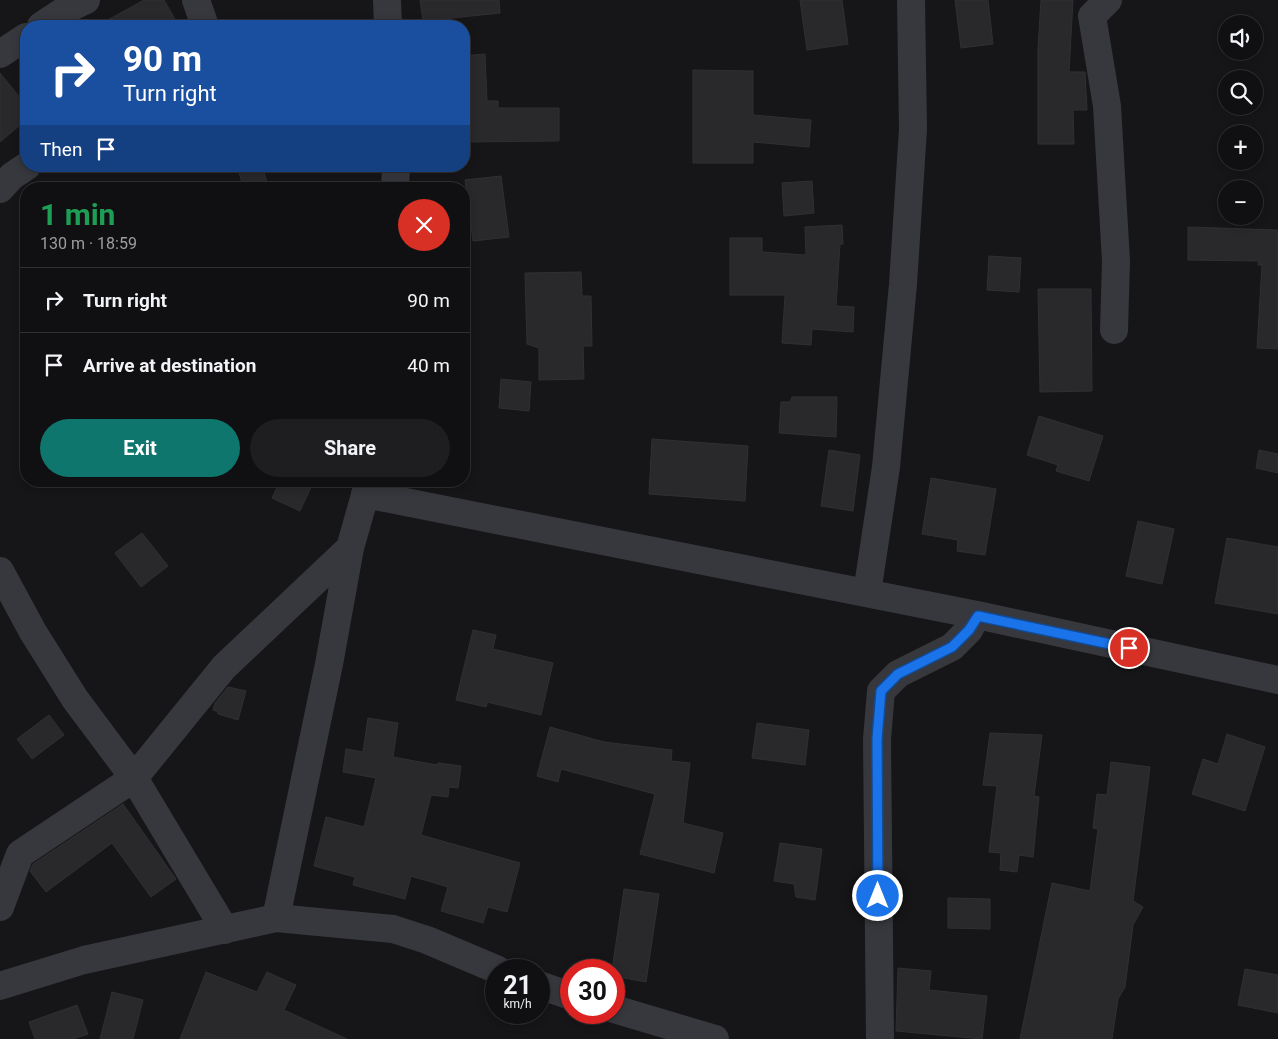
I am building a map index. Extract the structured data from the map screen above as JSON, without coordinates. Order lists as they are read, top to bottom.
{
  "page": {
    "map_buttons": ["+", "−"],
    "turn": ["90 m", "Turn right"],
    "then": "Then",
    "heading": ["1 min", "130 m · 18:59"],
    "list": [
      {
        "name": "Turn right",
        "value": "90 m"
      },
      {
        "name": "Arrive at destination",
        "value": "40 m"
      }
    ],
    "buttons": ["Exit", "Share"],
    "speed": "21 km/h",
    "limit": "30"
  }
}
